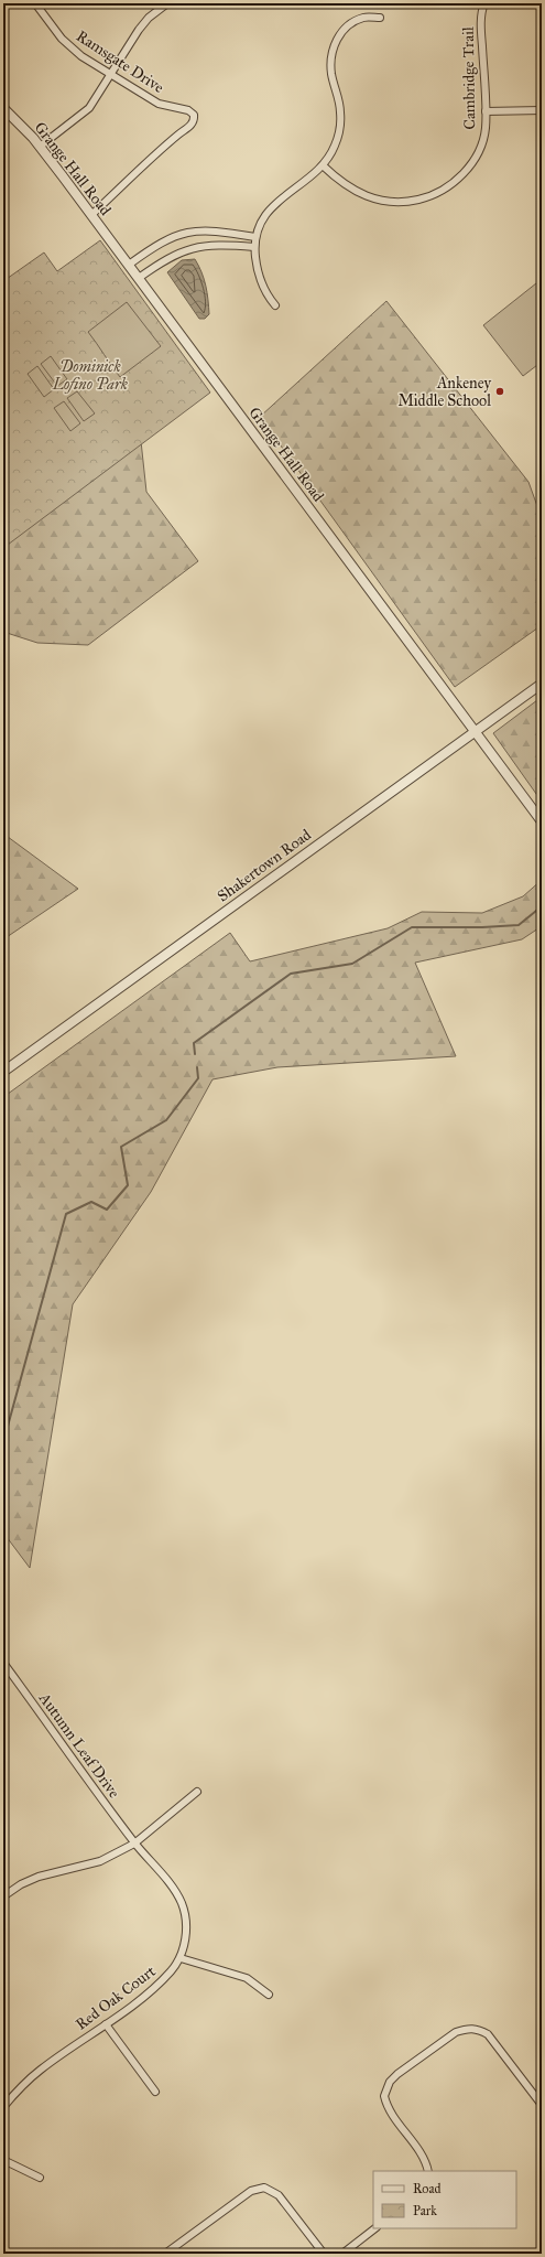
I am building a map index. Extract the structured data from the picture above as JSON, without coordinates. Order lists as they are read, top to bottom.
{
  "streets": {
    "street": [
      "Ramsgate Drive",
      "Cambridge Trail",
      "Grange Hall Road",
      "Shakertown Road",
      "Autumn Leaf Drive",
      "Red Oak Court"
    ]
  },
  "crossings": [
    ["Ramsgate Drive", "Grange Hall Road"],
    ["Grange Hall Road", "Shakertown Road"],
    ["Autumn Leaf Drive", "Red Oak Court"]
  ],
  "parks": ["Dominick Lofino Park"],
  "places": ["Ankeney Middle School"],
  "legend": ["Road", "Park"]
}
